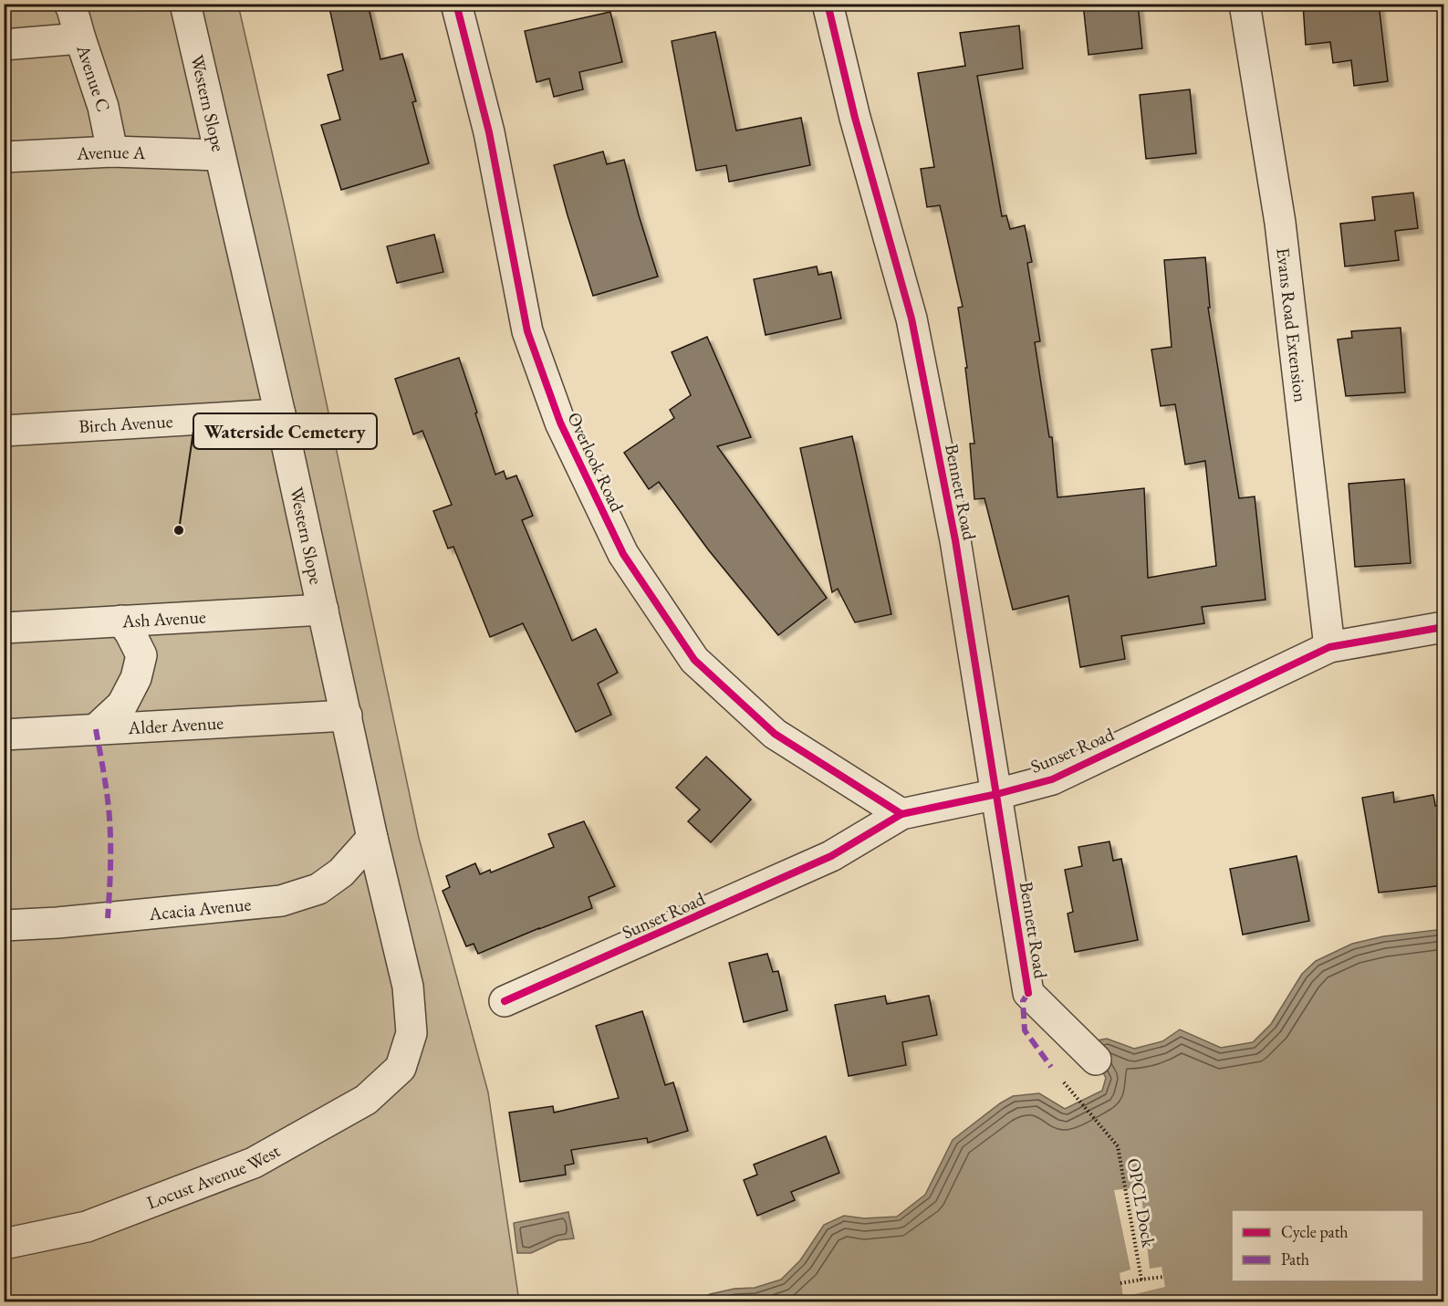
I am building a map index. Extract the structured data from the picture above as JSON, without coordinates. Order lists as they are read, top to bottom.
{
  "streets": {
    "street": [
      "Avenue C",
      "Western Slope",
      "Avenue A",
      "Evans Road Extension",
      "Birch Avenue",
      "Overlook Road",
      "Bennett Road",
      "Ash Avenue",
      "Alder Avenue",
      "Sunset Road",
      "Acacia Avenue",
      "Locust Avenue West"
    ],
    "path": ["OPCL Dock"]
  },
  "crossings": [
    ["Avenue C", "Avenue A"],
    ["Western Slope", "Avenue A"],
    ["Western Slope", "Birch Avenue"],
    ["Western Slope", "Ash Avenue"],
    ["Western Slope", "Alder Avenue"],
    ["Western Slope", "Acacia Avenue"],
    ["Western Slope", "Locust Avenue West"],
    ["Evans Road Extension", "Sunset Road"],
    ["Overlook Road", "Sunset Road"],
    ["Bennett Road", "Sunset Road"]
  ],
  "places": ["Waterside Cemetery"],
  "legend": ["Cycle path", "Path"]
}
